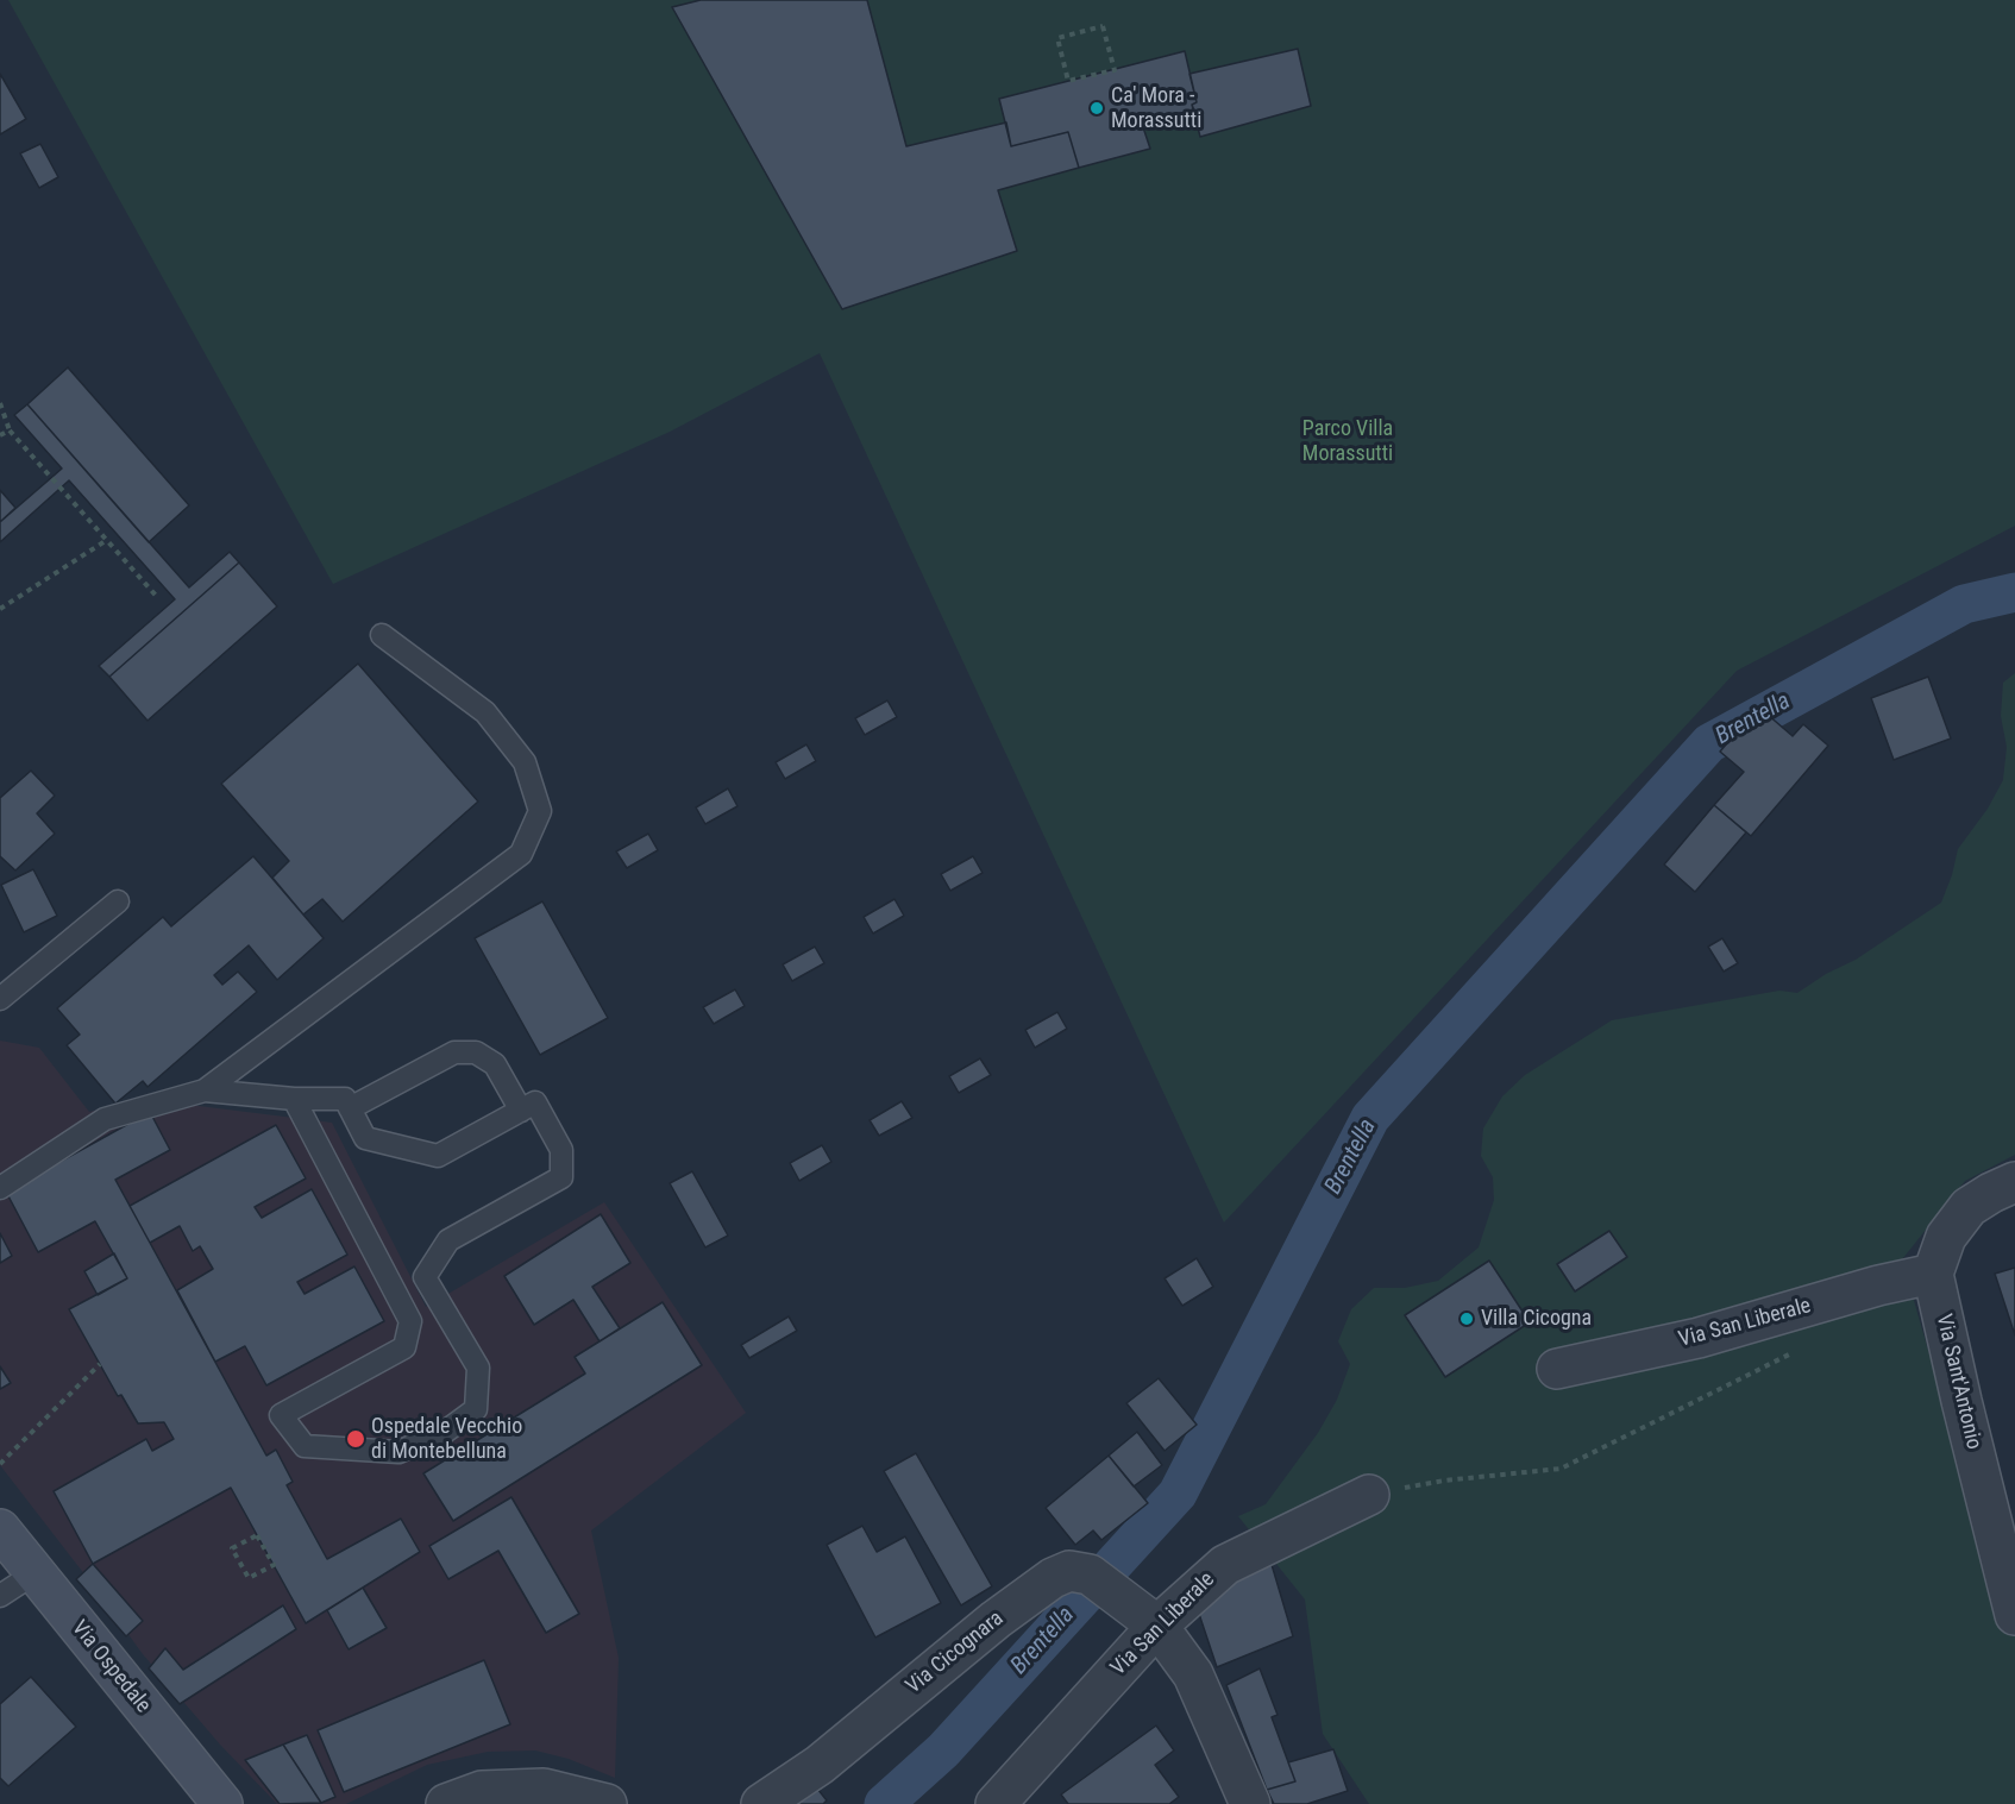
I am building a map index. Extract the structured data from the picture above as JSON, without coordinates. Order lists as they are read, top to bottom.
{
  "streets": {
    "street": [
      "Via San Liberale",
      "Via Sant'Antonio",
      "Via Cicognara",
      "Via Ospedale"
    ]
  },
  "crossings": [
    ["Via San Liberale", "Via Sant'Antonio"],
    ["Via San Liberale", "Via Cicognara"]
  ],
  "water": ["Brentella"],
  "parks": ["Parco Villa Morassutti"],
  "places": ["Ca' Mora - Morassutti", "Villa Cicogna", "Ospedale Vecchio di Montebelluna"]
}
